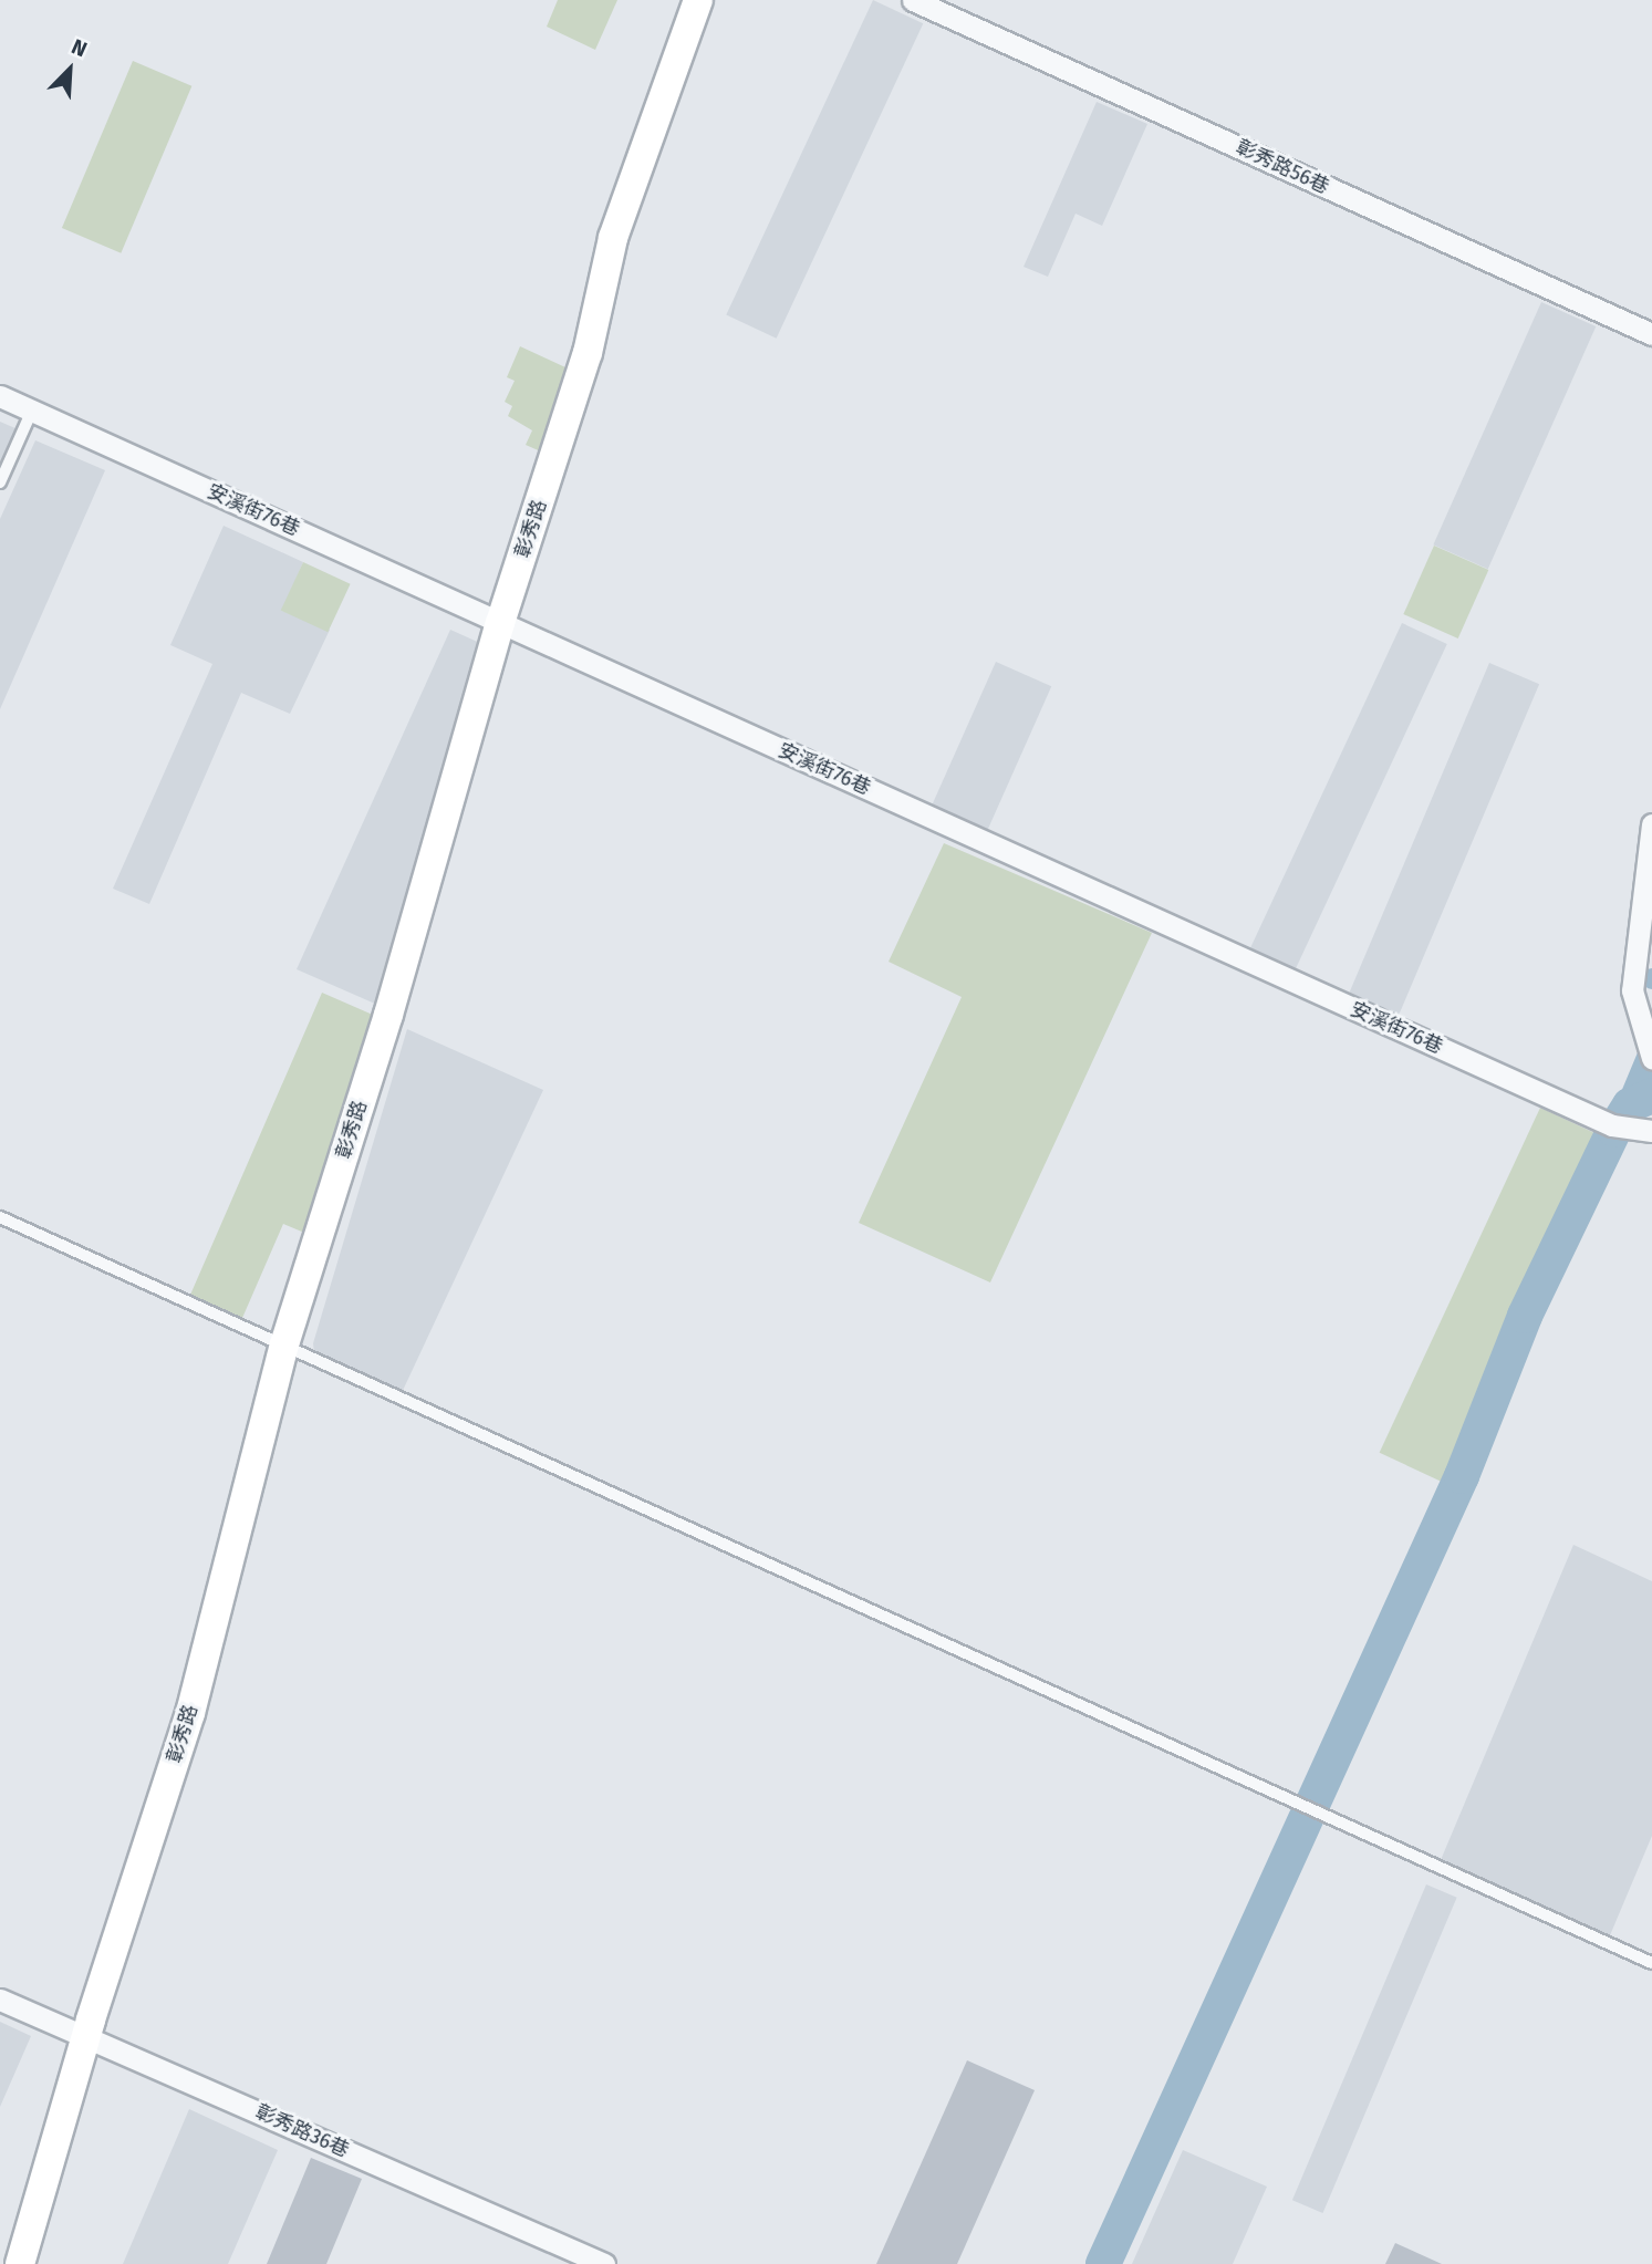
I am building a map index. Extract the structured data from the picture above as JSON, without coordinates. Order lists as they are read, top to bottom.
{
  "streets": {
    "street": [
      "彰秀路56巷",
      "安溪街76巷",
      "彰秀路",
      "彰秀路36巷"
    ]
  },
  "crossings": [
    ["安溪街76巷", "彰秀路"],
    ["彰秀路", "彰秀路36巷"]
  ],
  "north": "top right"
}
